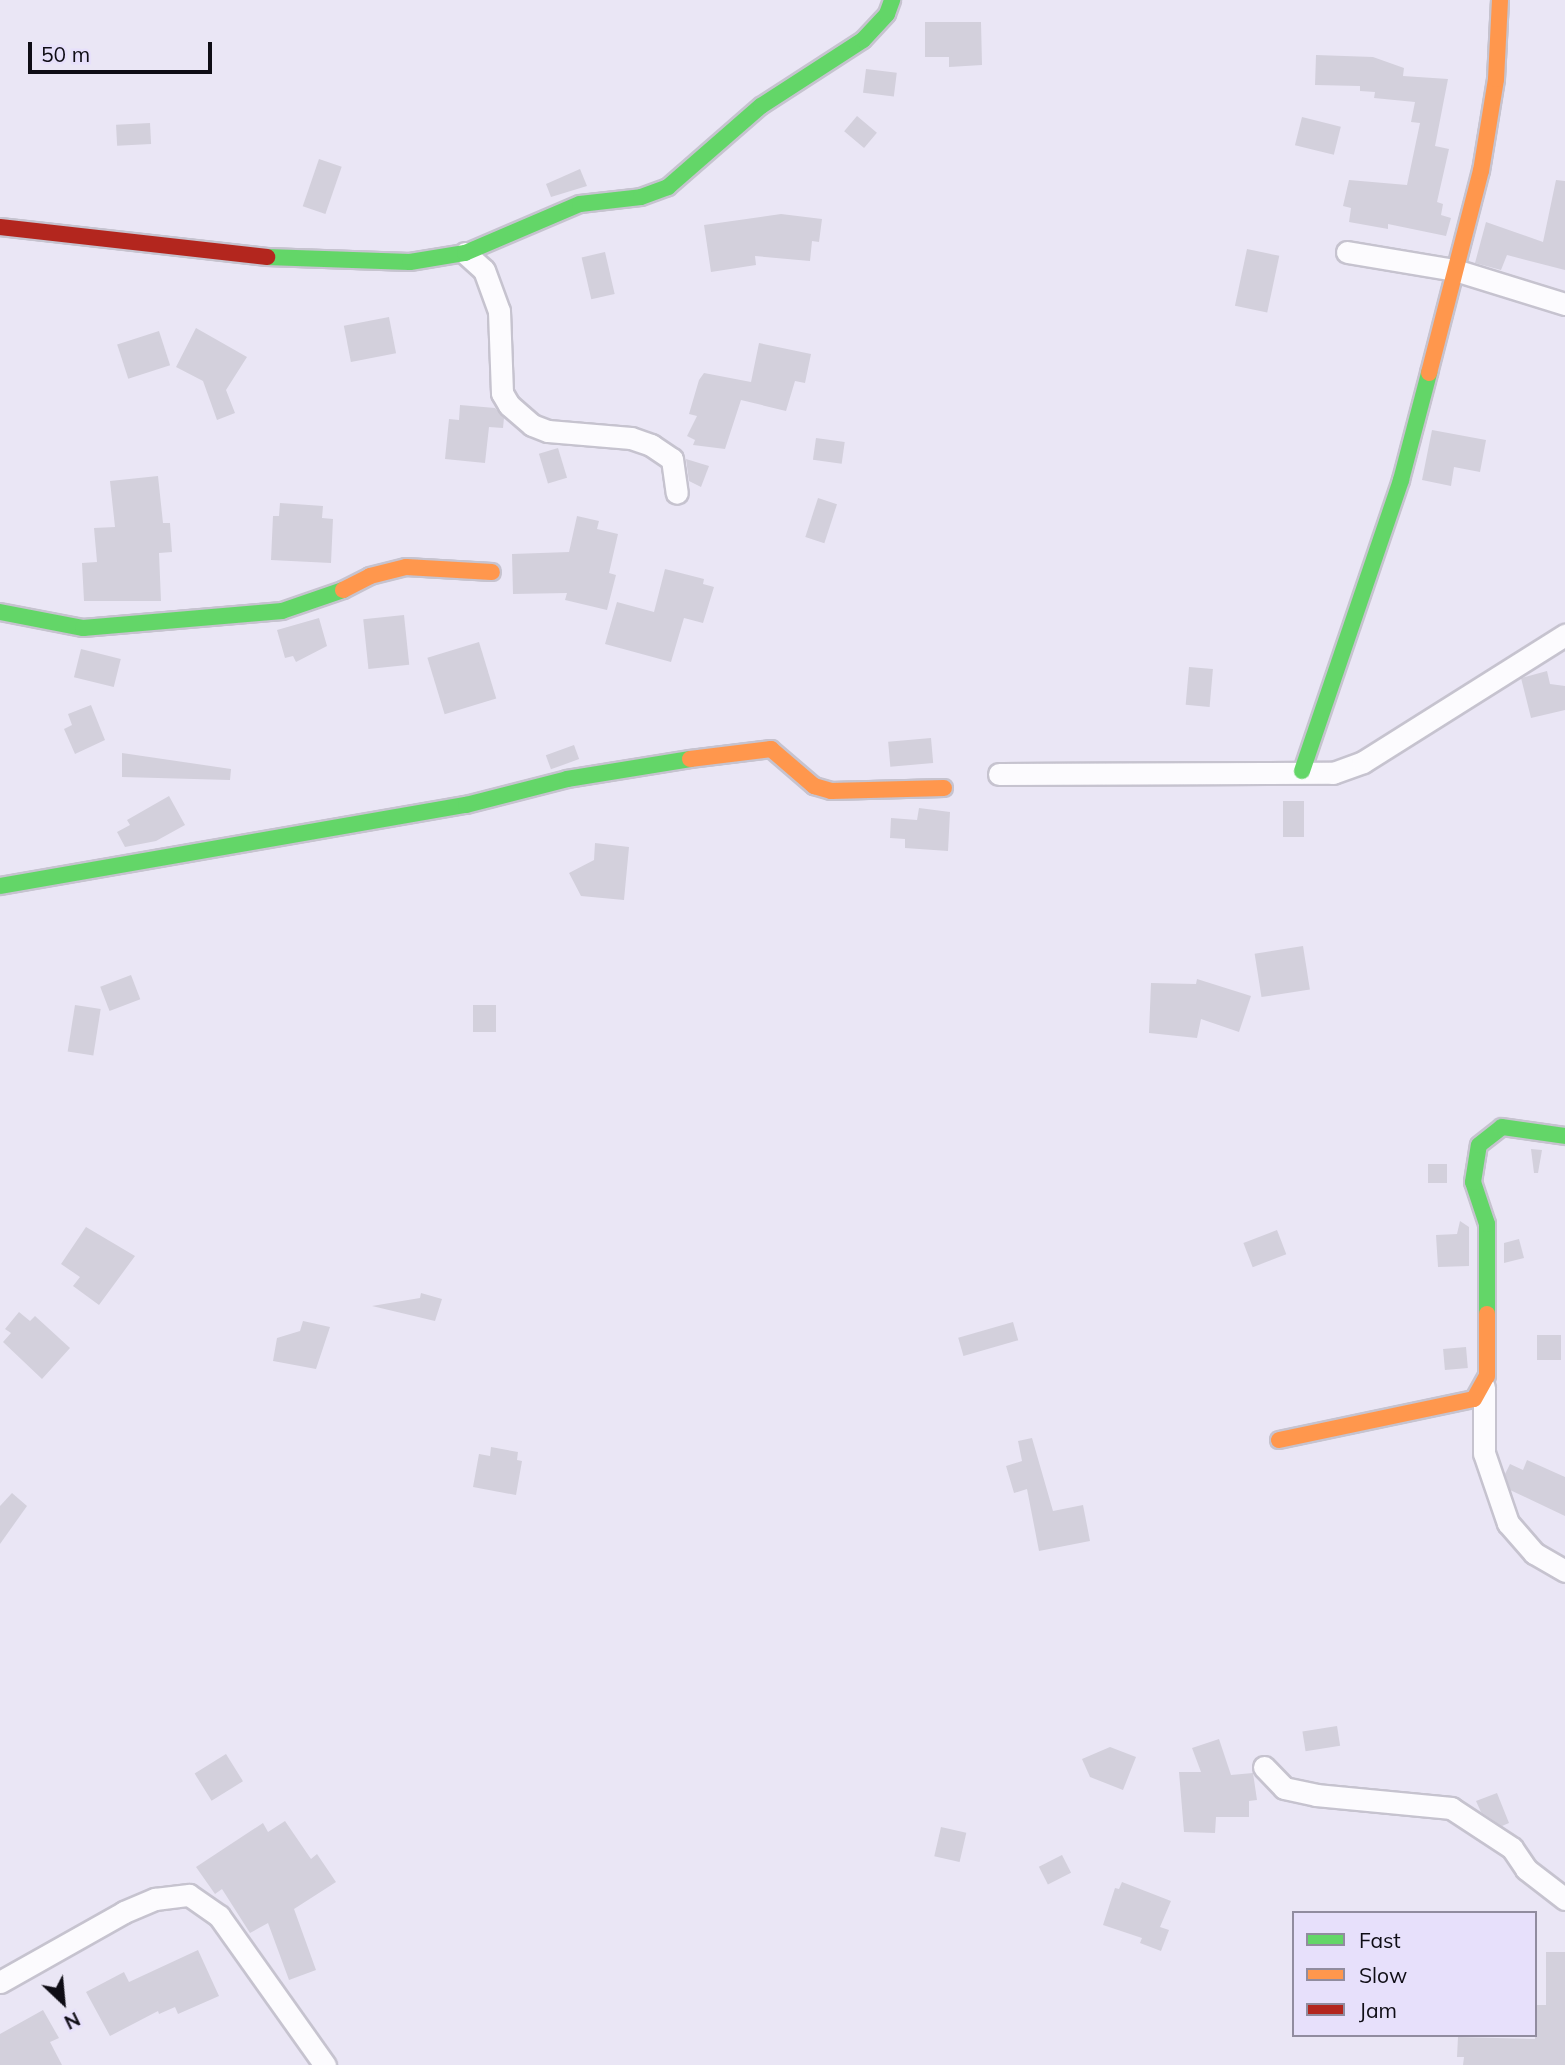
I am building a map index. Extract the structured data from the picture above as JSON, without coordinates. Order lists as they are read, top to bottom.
{
  "legend": ["Fast", "Slow", "Jam"],
  "scale_bar": "50 m",
  "north": "bottom right"
}
